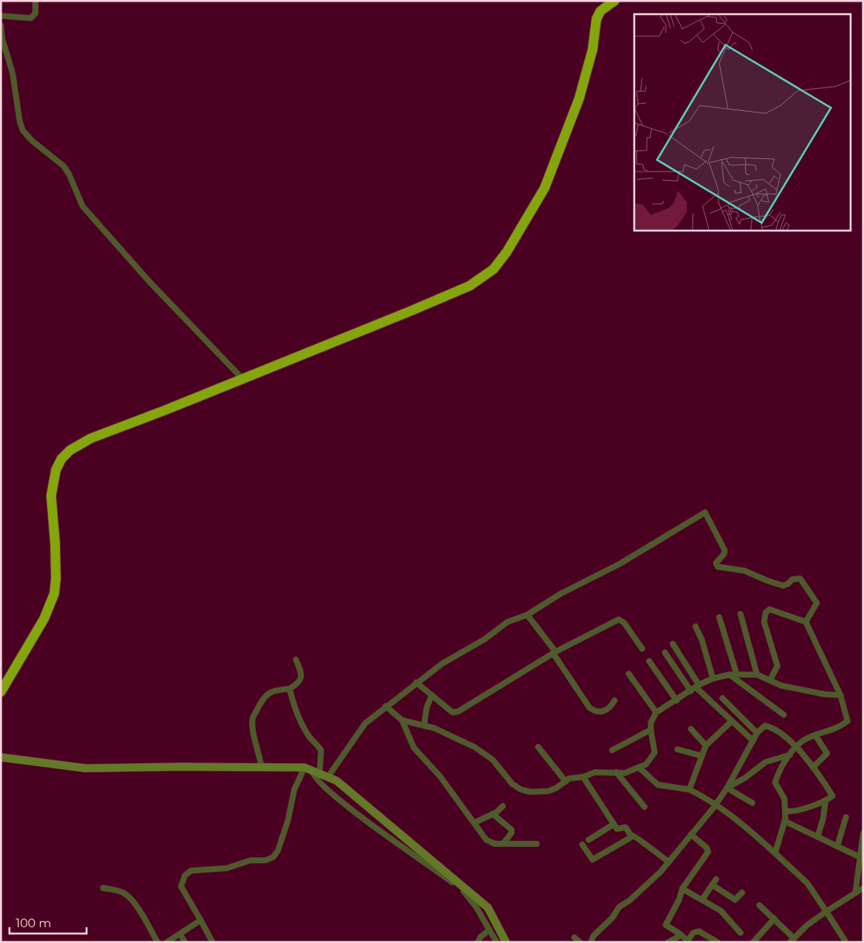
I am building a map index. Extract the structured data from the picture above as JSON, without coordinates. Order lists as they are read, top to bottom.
{
  "scale_bar": "100 m"
}
